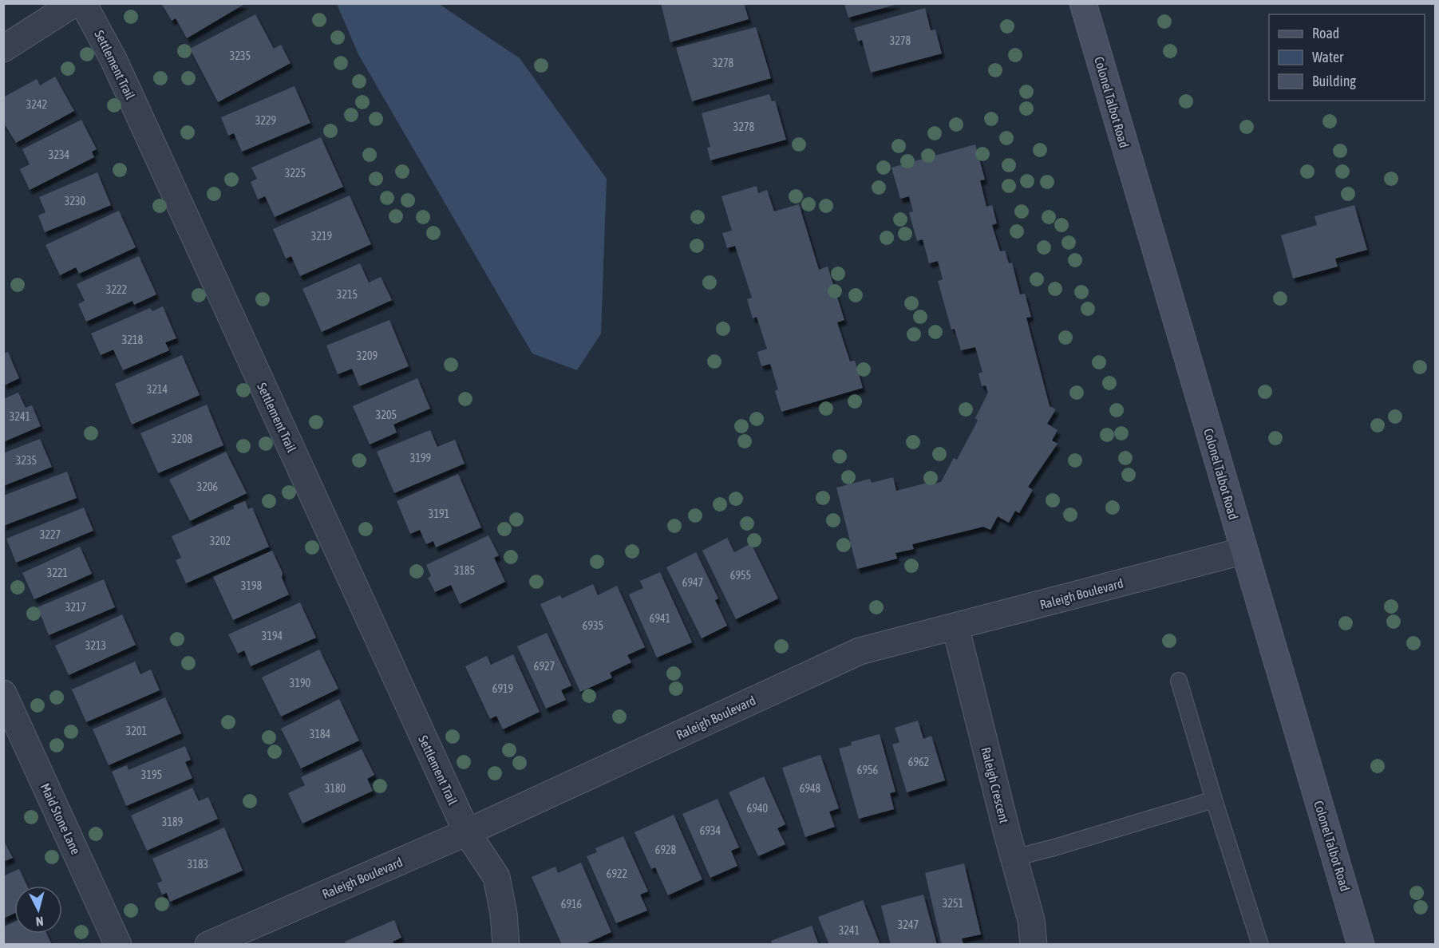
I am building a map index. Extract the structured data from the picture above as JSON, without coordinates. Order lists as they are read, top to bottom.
{
  "streets": {
    "main road": ["Colonel Talbot Road"],
    "street": [
      "Settlement Trail",
      "Raleigh Boulevard",
      "Raleigh Crescent",
      "Maid Stone Lane"
    ]
  },
  "crossings": [
    ["Settlement Trail", "Raleigh Boulevard"],
    ["Colonel Talbot Road", "Raleigh Boulevard"],
    ["Raleigh Boulevard", "Raleigh Crescent"]
  ],
  "house_numbers": [
    "3278",
    "3235",
    "3278",
    "3242",
    "3229",
    "3278",
    "3234",
    "3225",
    "3230",
    "3219",
    "3222",
    "3215",
    "3218",
    "3209",
    "3214",
    "3205",
    "3241",
    "3208",
    "3199",
    "3235",
    "3206",
    "3191",
    "3227",
    "3202",
    "3185",
    "3221",
    "6955",
    "6947",
    "3198",
    "3217",
    "6941",
    "6935",
    "3194",
    "3213",
    "6927",
    "3190",
    "6919",
    "3201",
    "3184",
    "6962",
    "6956",
    "3195",
    "3180",
    "6948",
    "6940",
    "3189",
    "6934",
    "6928",
    "3183",
    "6922",
    "3251",
    "6916",
    "3247",
    "3241"
  ],
  "legend": ["Road", "Water", "Building"],
  "north": "bottom"
}
